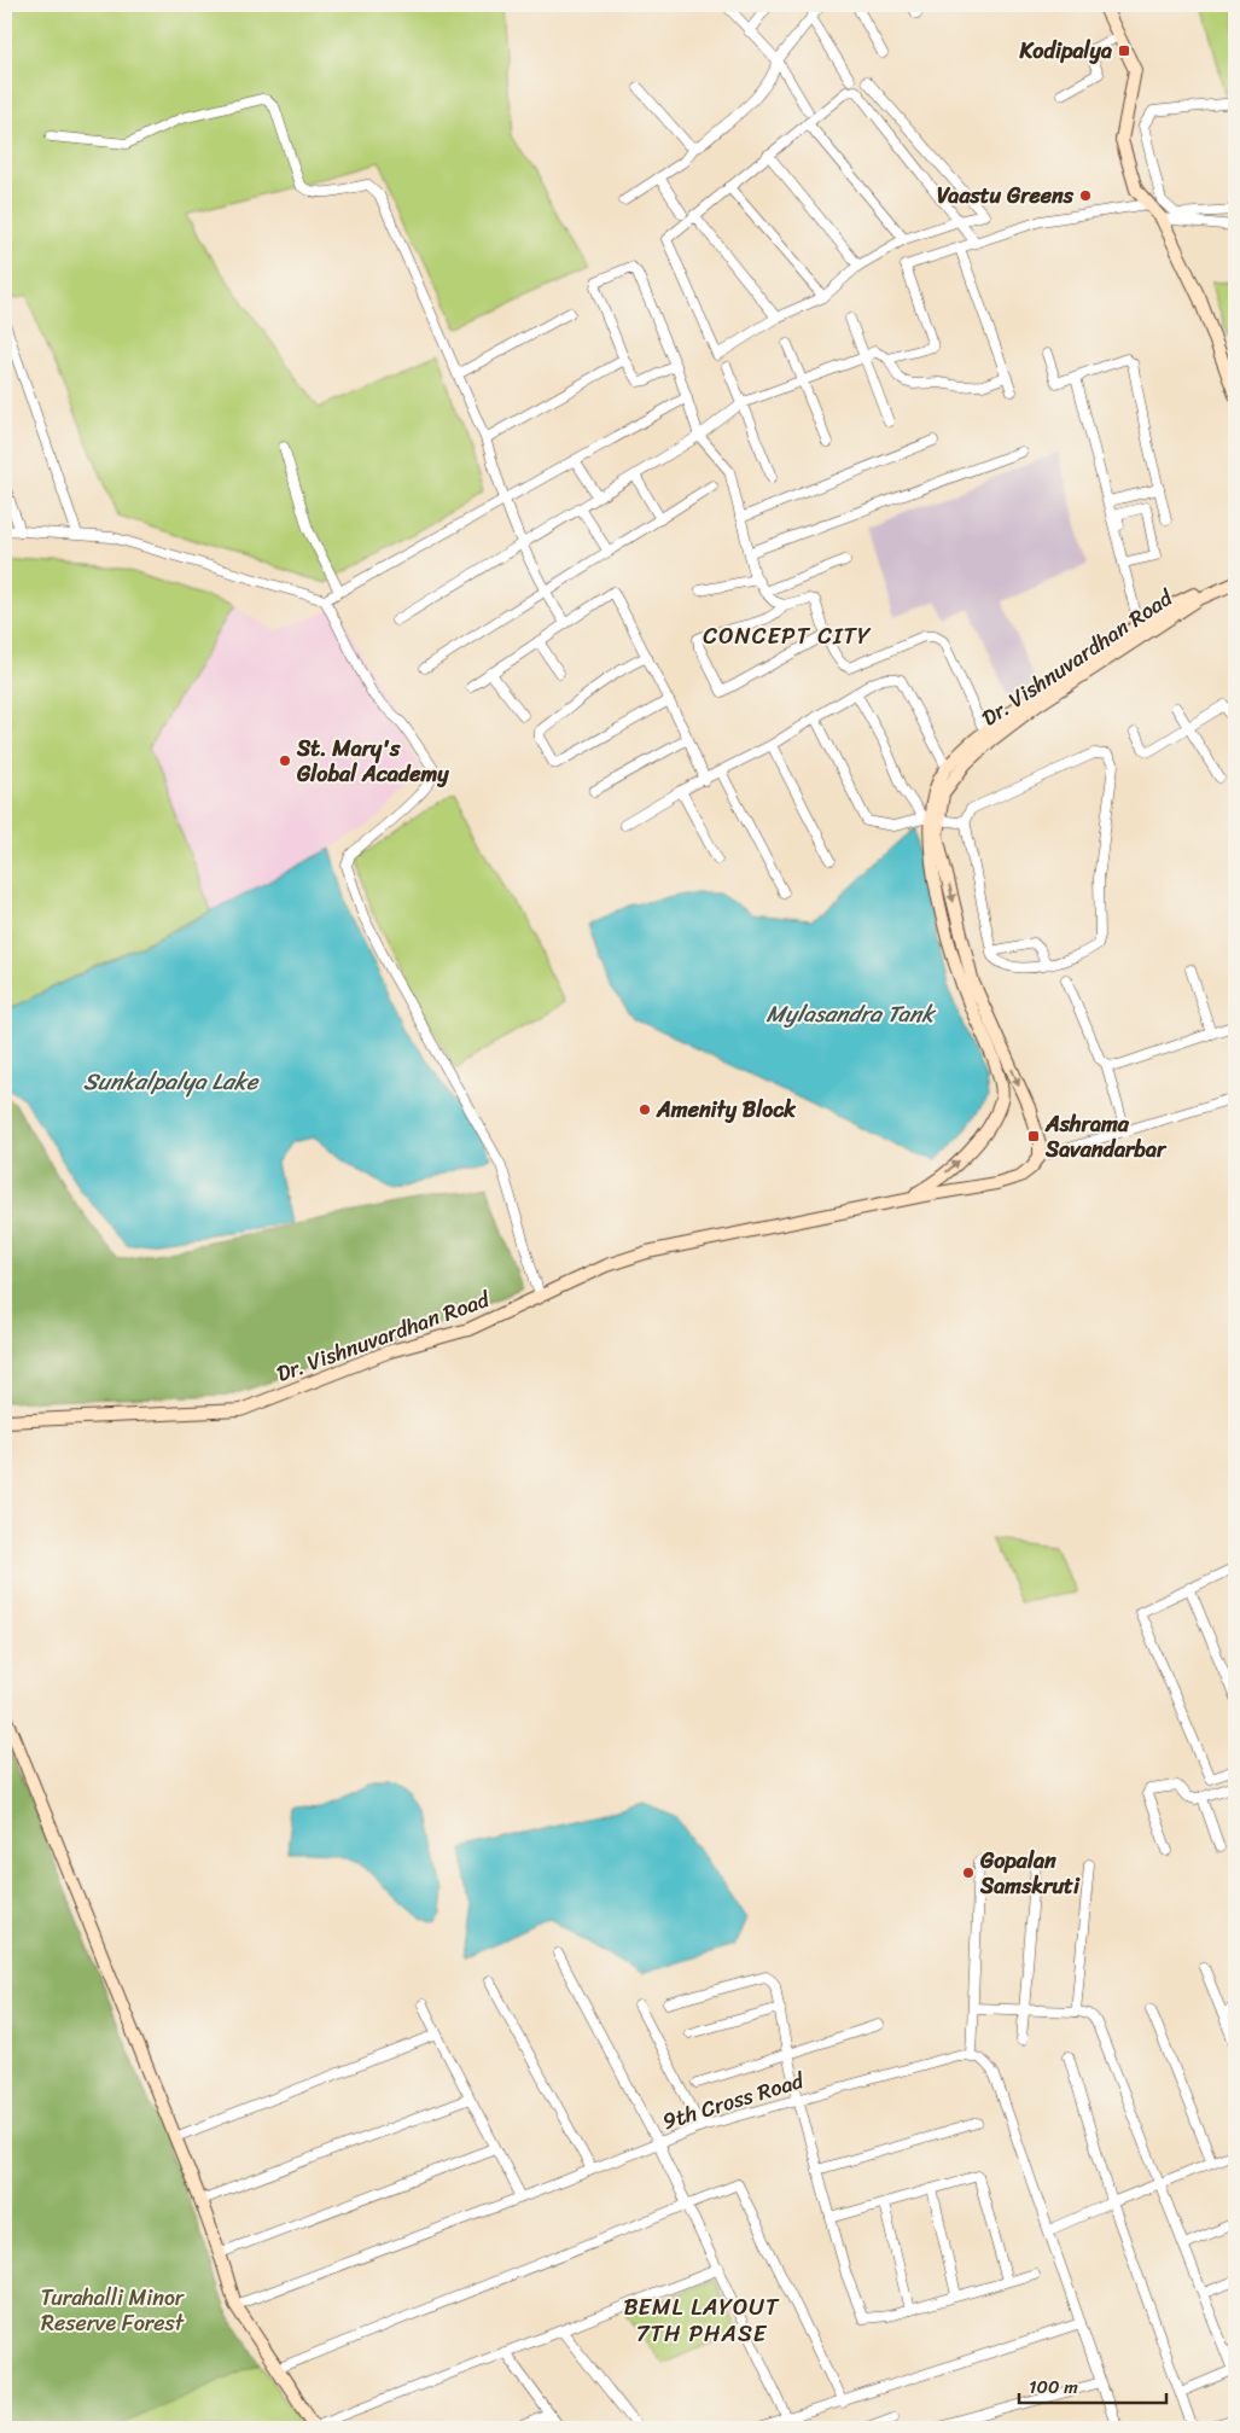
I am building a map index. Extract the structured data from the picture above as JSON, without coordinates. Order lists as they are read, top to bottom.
{
  "streets": {
    "main road": ["Dr. Vishnuvardhan Road"],
    "street": ["9th Cross Road"]
  },
  "districts": ["CONCEPT CITY", "BEML LAYOUT 7TH PHASE"],
  "water": ["Mylasandra Tank", "Sunkalpalya Lake"],
  "parks": ["Turahalli Minor Reserve Forest"],
  "places": {
    "transit": ["Kodipalya", "Ashrama Savandarbar"],
    "other": [
      "Vaastu Greens",
      "St. Mary's Global Academy",
      "Amenity Block",
      "Gopalan Samskruti"
    ]
  },
  "scale_bar": "100 m"
}
